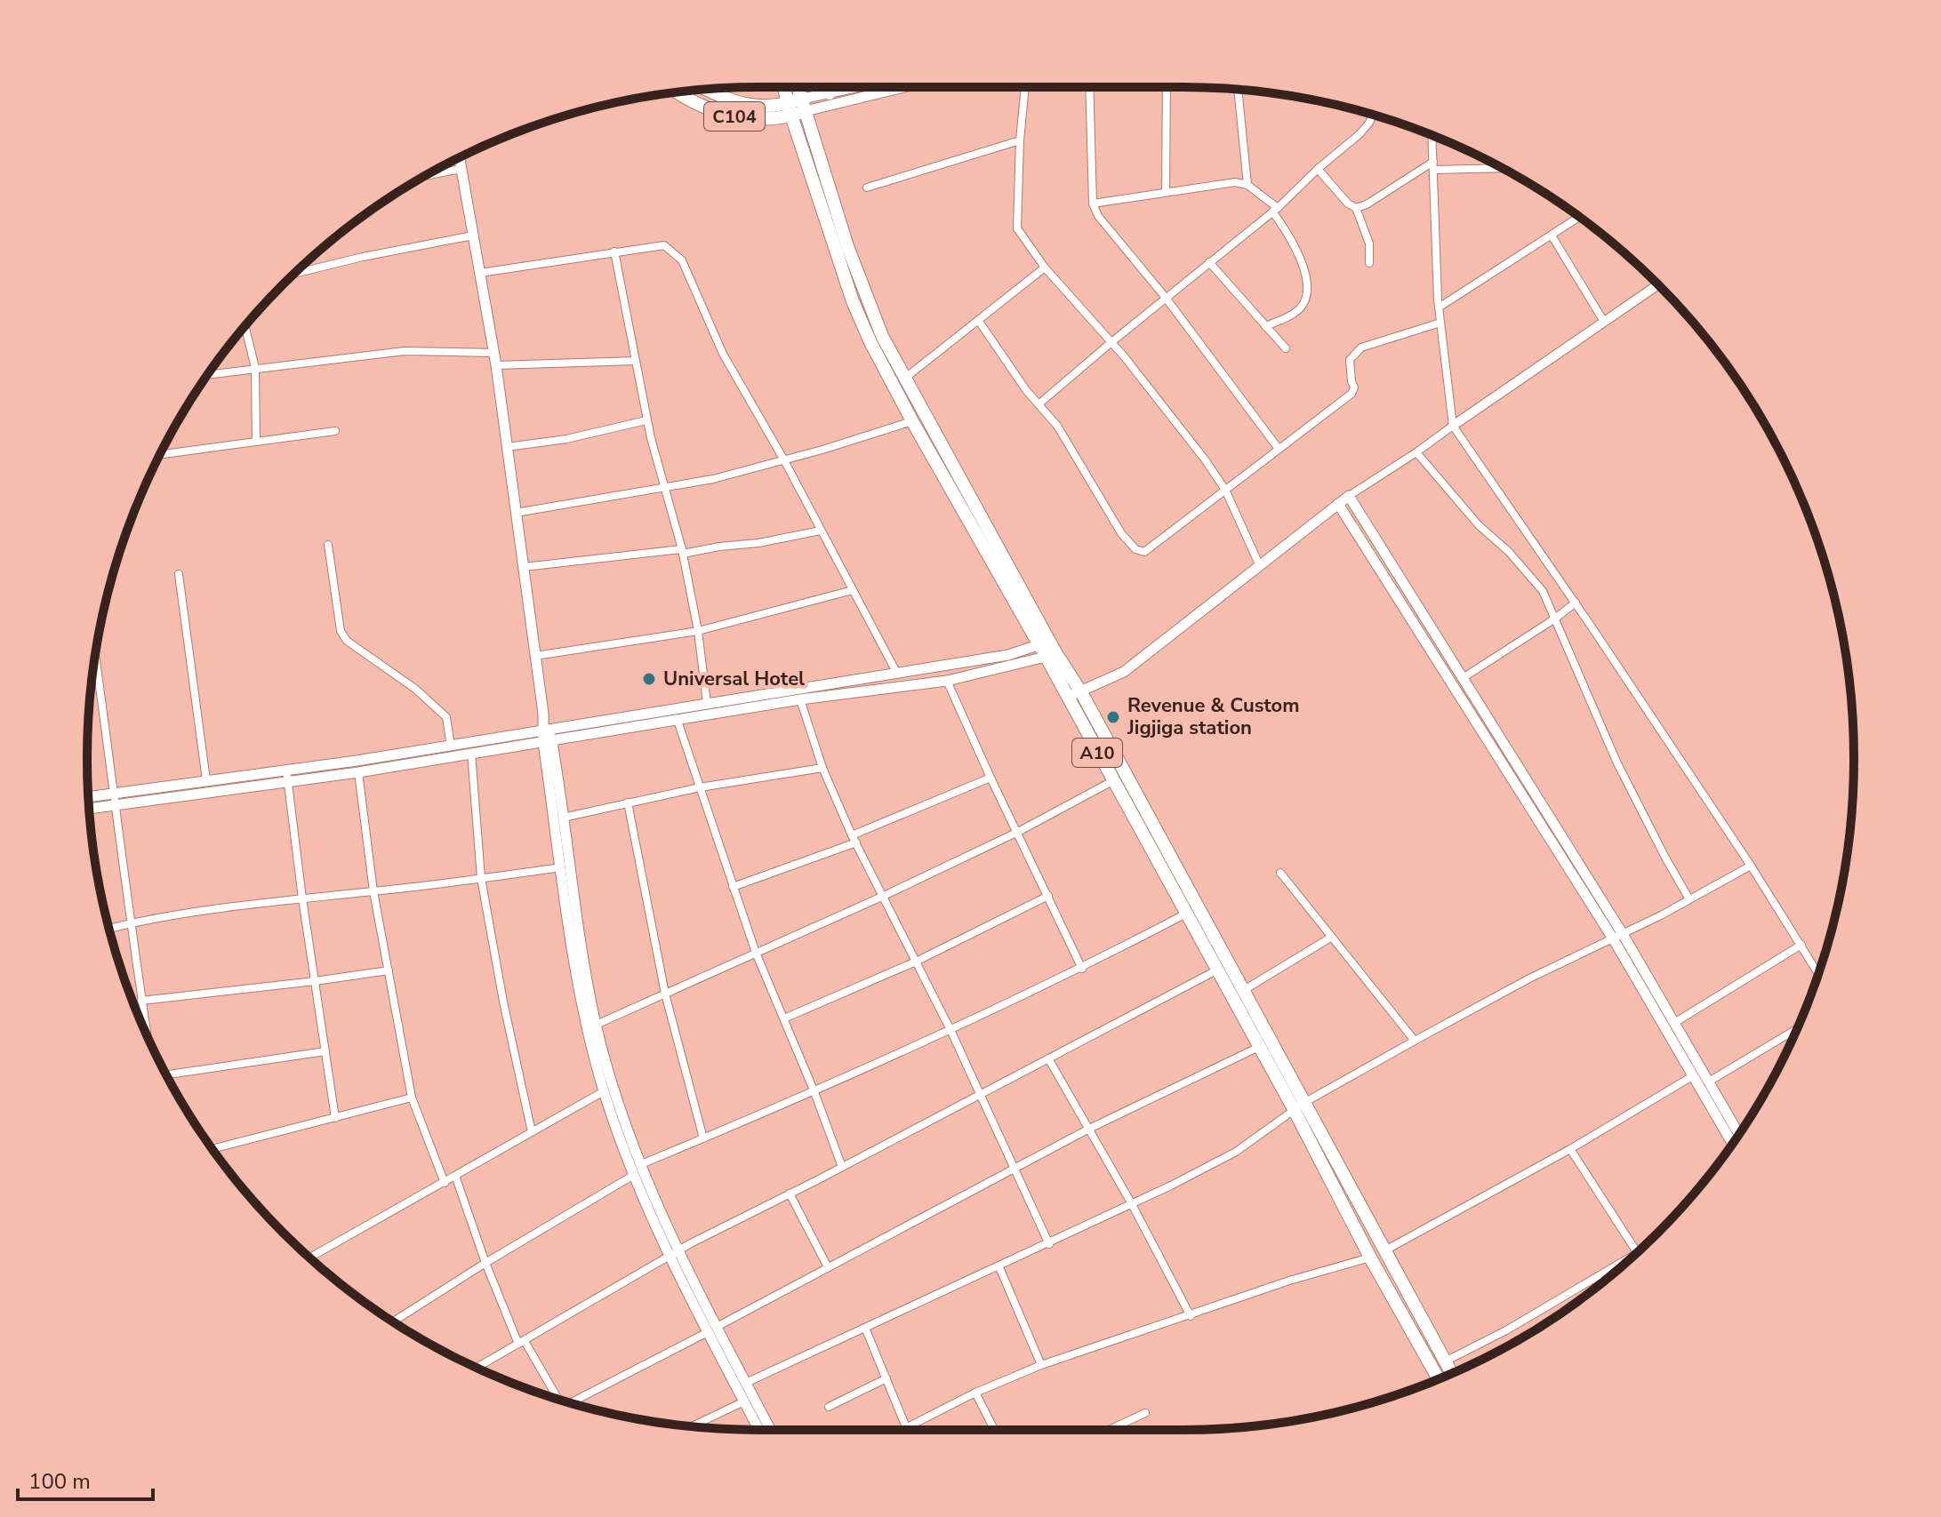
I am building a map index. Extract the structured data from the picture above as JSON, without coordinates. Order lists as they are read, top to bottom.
{
  "streets": {
    "highway": ["C104", "A10"]
  },
  "crossings": [
    ["C104", "A10"]
  ],
  "places": ["Universal Hotel", "Revenue & Custom Jigjiga station"],
  "scale_bar": "100 m"
}
